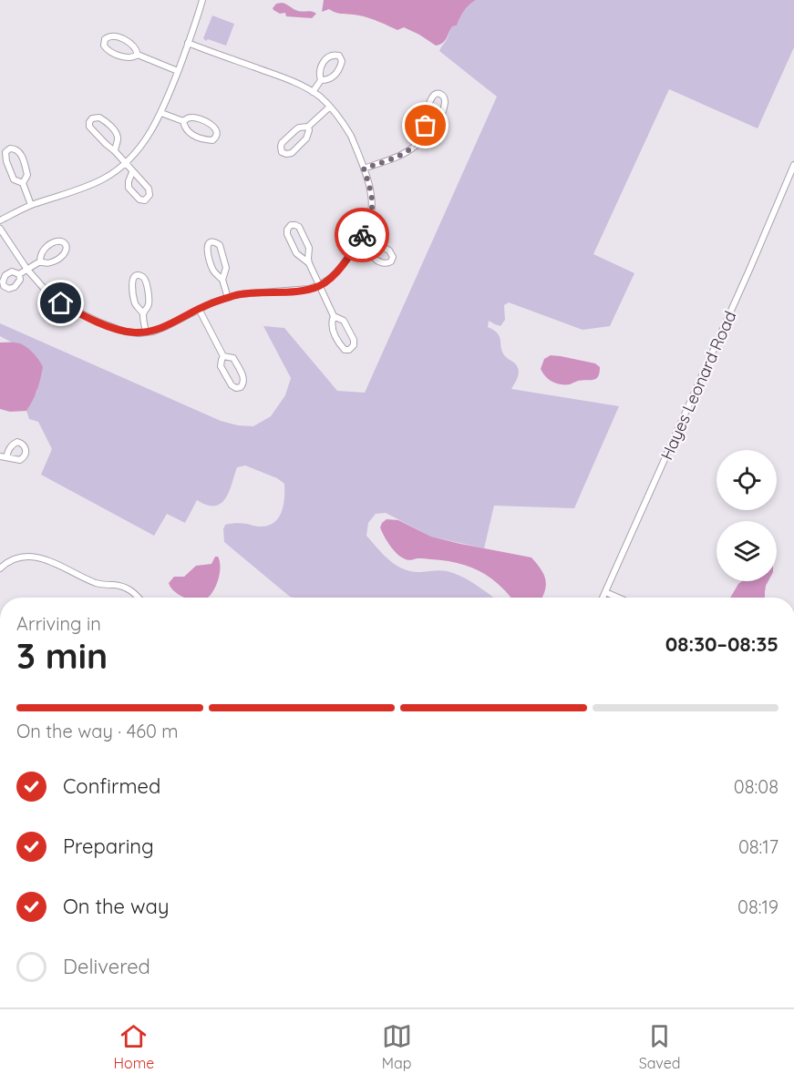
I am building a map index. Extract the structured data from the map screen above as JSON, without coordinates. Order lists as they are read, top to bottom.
{
  "streets": {
    "street": ["Hayes Leonard Road"]
  },
  "page": {
    "heading": ["3 min", "Arriving in", "08:30–08:35"],
    "bar": "On the way · 460 m",
    "list": [
      ["Confirmed", "08:08"],
      ["Preparing", "08:17"],
      ["On the way", "08:19"],
      "Delivered"
    ],
    "tabs": ["Home", "Map", "Saved"]
  }
}
